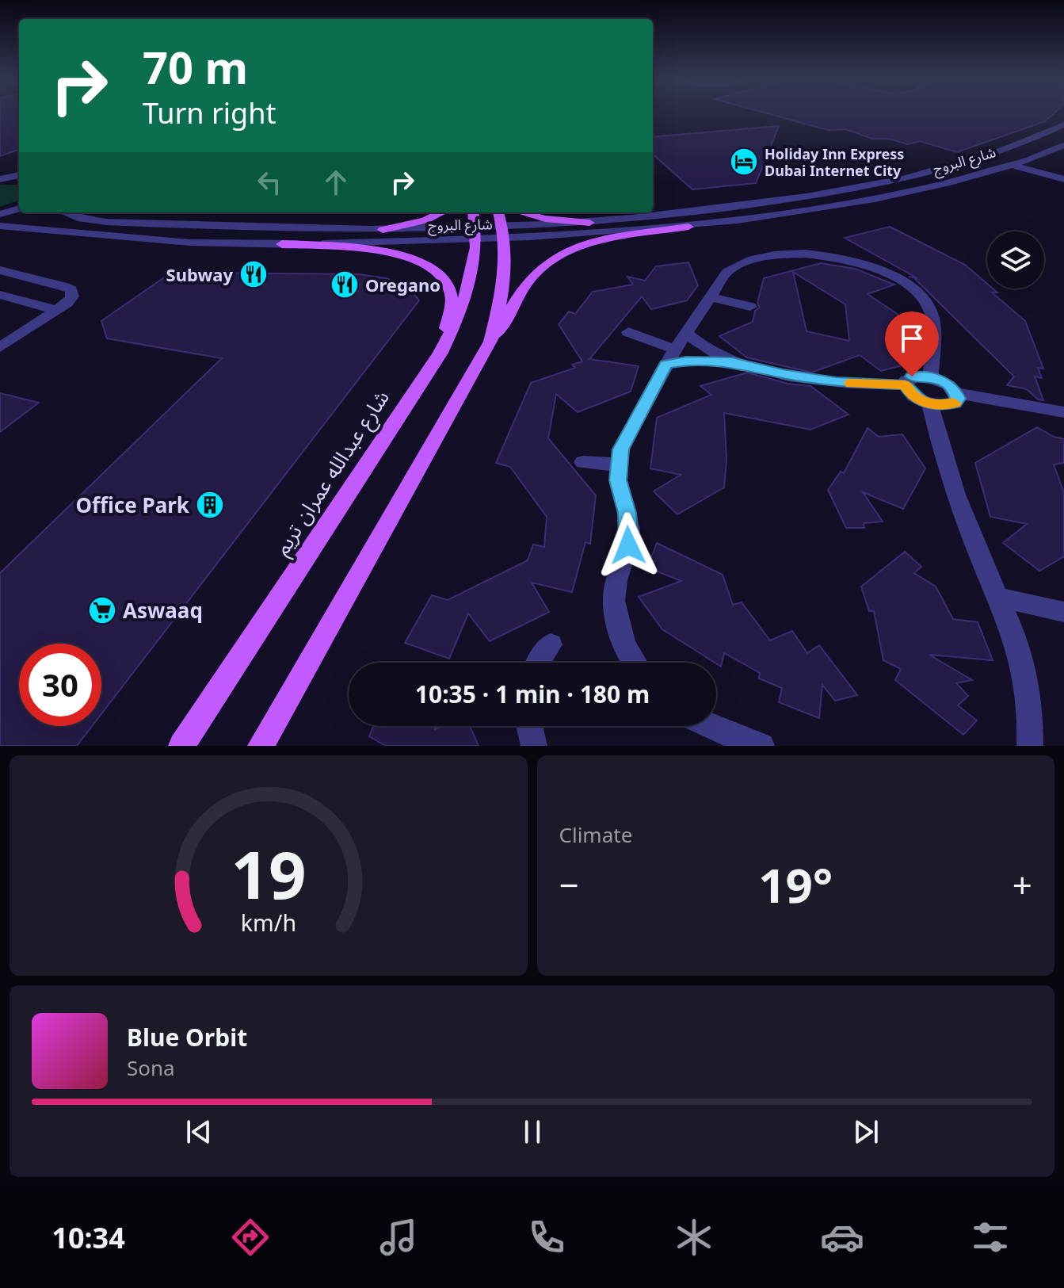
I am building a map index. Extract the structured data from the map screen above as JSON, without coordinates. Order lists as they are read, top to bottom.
{
  "streets": {
    "main road": ["شارع عبدالله عمران تريم"],
    "street": ["شارع البروج"]
  },
  "crossings": [
    ["شارع البروج", "شارع عبدالله عمران تريم"]
  ],
  "places": {
    "hotel": ["Holiday Inn Express Dubai Internet City"],
    "restaurant": ["Subway", "Oregano"],
    "building": ["Office Park"],
    "supermarket": ["Aswaaq"]
  },
  "page": {
    "turn": ["70 m", "Turn right"],
    "limit": "30",
    "trip": "10:35 · 1 min · 180 m",
    "tile": "Climate",
    "heat": ["−", "19°", "+"],
    "song": ["Blue Orbit", "Sona"],
    "tabs": "10:34",
    "gauge": ["19", "km/h"]
  }
}
